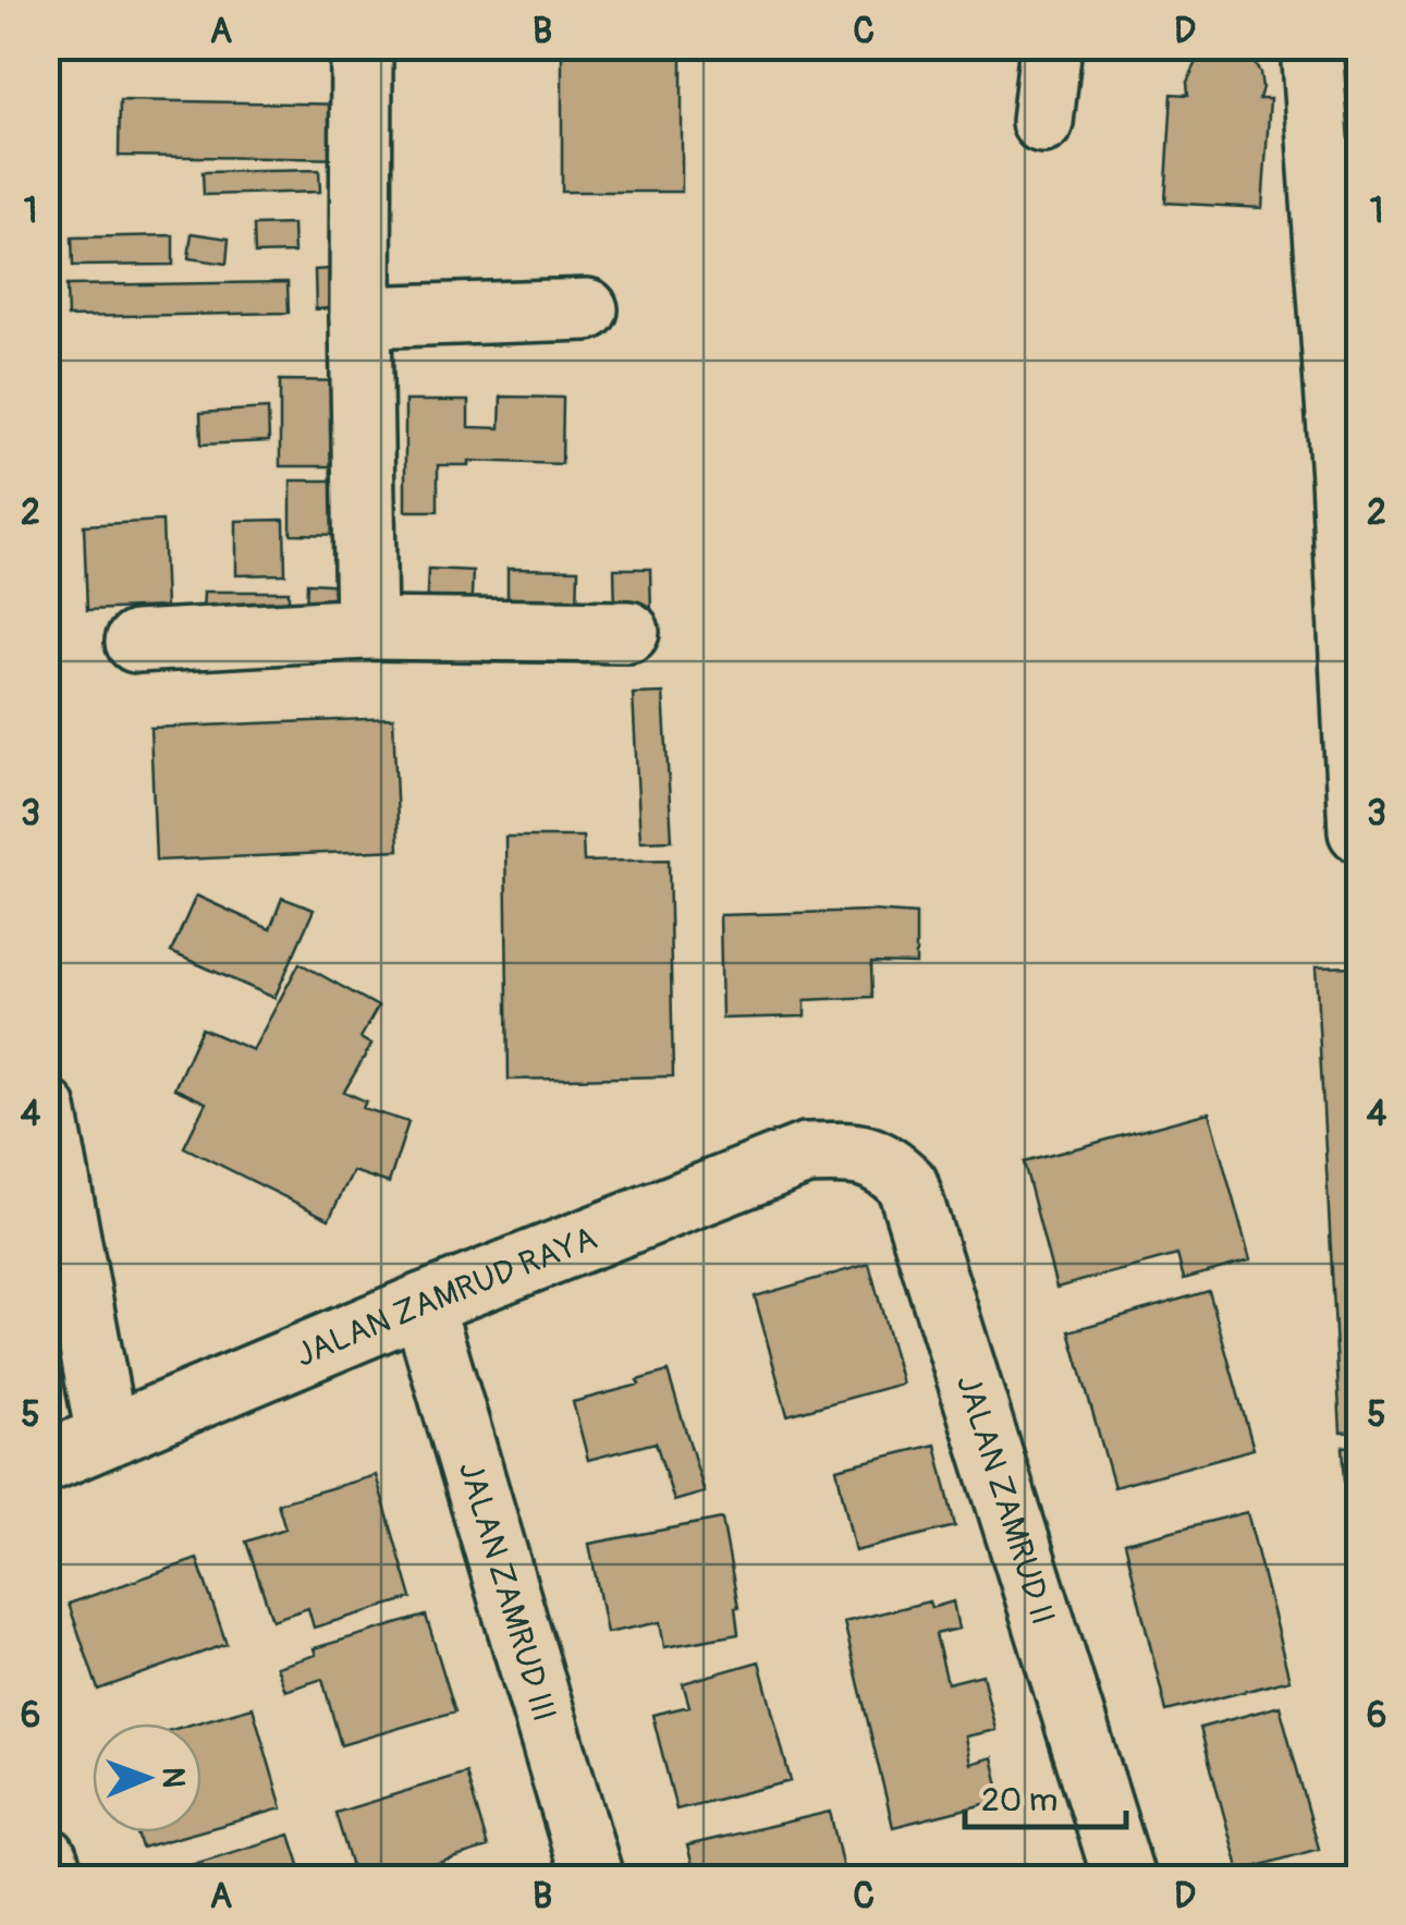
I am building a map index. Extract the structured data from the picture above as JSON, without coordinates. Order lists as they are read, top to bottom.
{
  "streets": {
    "street": ["JALAN ZAMRUD RAYA", "JALAN ZAMRUD II", "JALAN ZAMRUD III"]
  },
  "crossings": [
    ["JALAN ZAMRUD RAYA", "JALAN ZAMRUD II"],
    ["JALAN ZAMRUD RAYA", "JALAN ZAMRUD III"]
  ],
  "scale_bar": "20 m",
  "north": "right",
  "grid": {
    "columns": [
      "A",
      "B",
      "C",
      "D"
    ],
    "rows": [
      "1",
      "2",
      "3",
      "4",
      "5",
      "6"
    ]
  }
}
